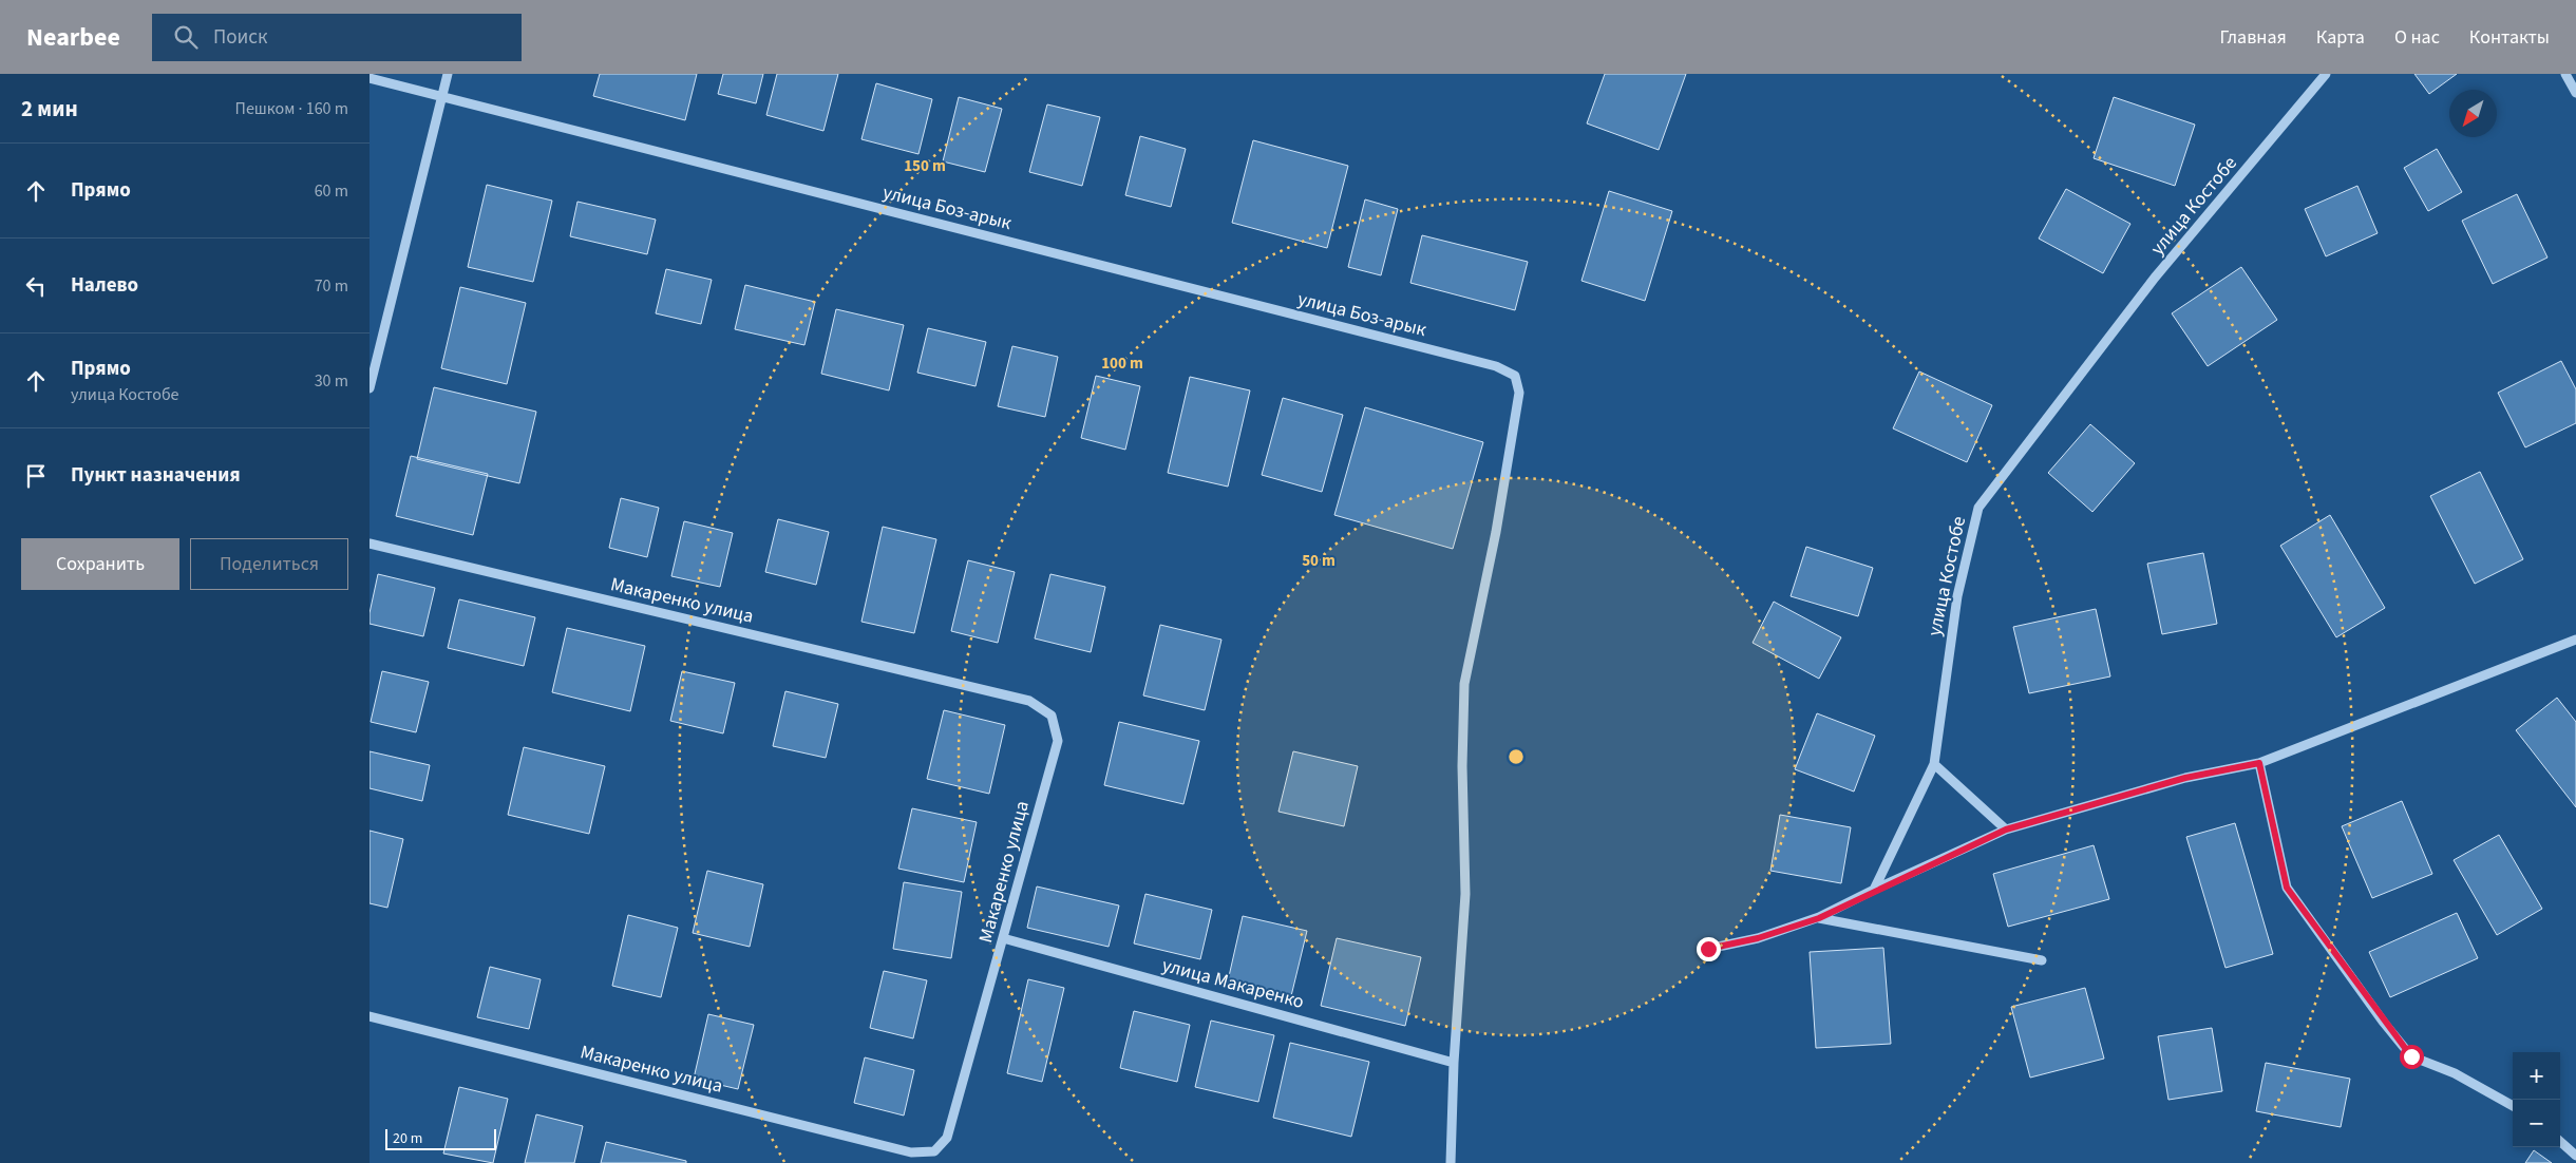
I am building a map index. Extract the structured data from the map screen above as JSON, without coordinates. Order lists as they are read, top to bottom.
{
  "streets": {
    "street": [
      "улица Костобе",
      "улица Боз-арык",
      "Макаренко улица",
      "улица Макаренко"
    ]
  },
  "crossings": [
    ["улица Боз-арык", "улица Макаренко"],
    ["Макаренко улица", "улица Макаренко"]
  ],
  "scale_bar": "20 m",
  "north": "bottom left",
  "page": {
    "header": "Nearbee",
    "search": "Поиск",
    "nav": [
      "Главная",
      "Карта",
      "О нас",
      "Контакты"
    ],
    "heading": ["2 мин", "Пешком · 160 m"],
    "list": [
      ["Прямо", "60 m"],
      ["Налево", "70 m"],
      ["Прямо", "улица Костобе", "30 m"],
      "Пункт назначения"
    ],
    "buttons": ["Сохранить", "Поделиться"],
    "map_buttons": ["+", "−"],
    "scale": "20 m"
  },
  "rings": ["150 m", "100 m", "50 m"]
}
